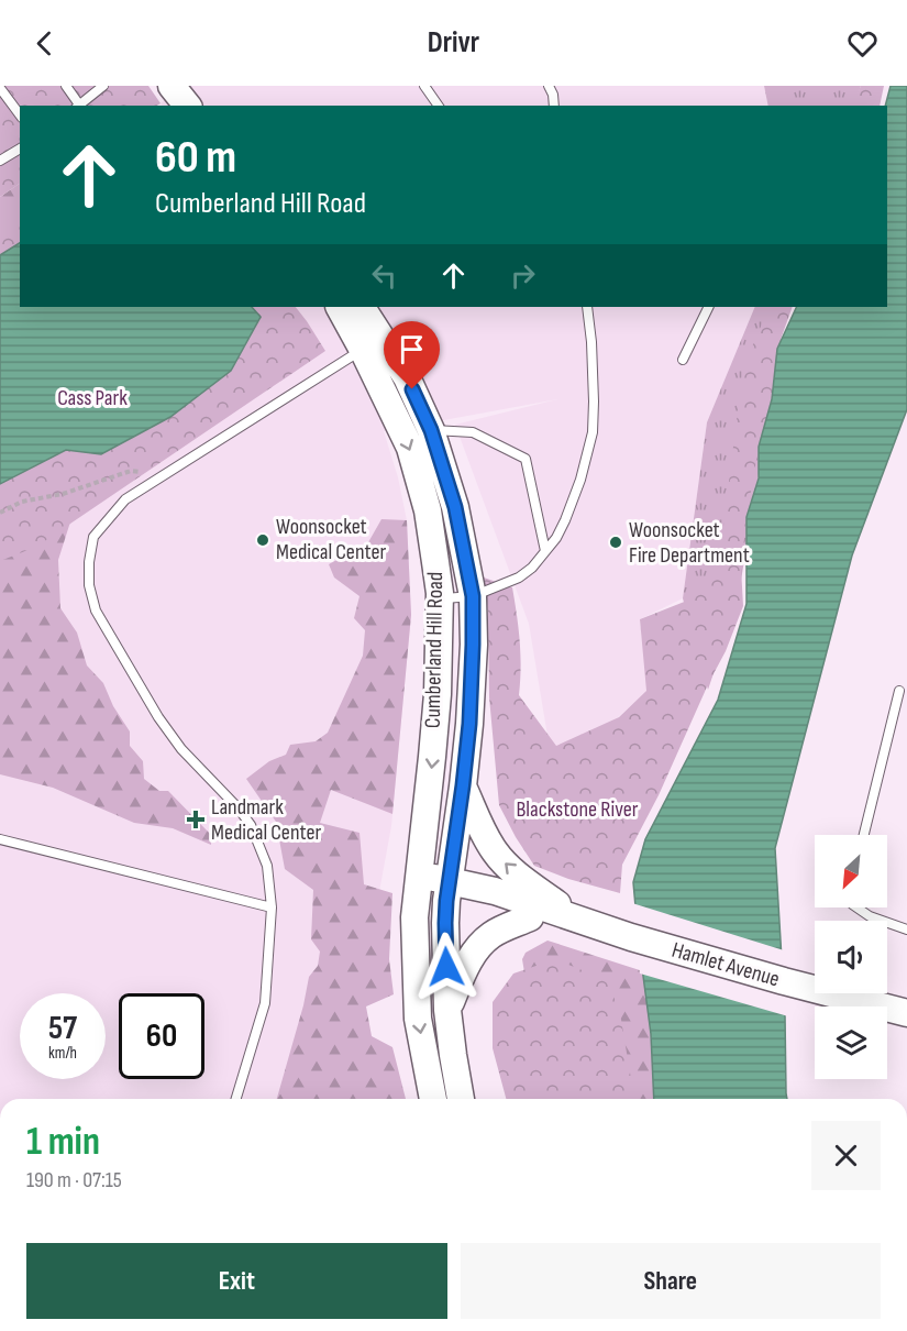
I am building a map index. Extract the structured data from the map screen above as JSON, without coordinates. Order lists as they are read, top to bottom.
{
  "streets": {
    "main road": ["Cumberland Hill Road", "Hamlet Avenue"]
  },
  "crossings": [
    ["Cumberland Hill Road", "Hamlet Avenue"]
  ],
  "parks": ["Cass Park", "Blackstone River"],
  "places": {
    "other": ["Woonsocket Medical Center", "Woonsocket Fire Department"],
    "health": ["Landmark Medical Center"]
  },
  "north": "bottom left",
  "page": {
    "header": "Drivr",
    "turn": ["60 m", "Cumberland Hill Road"],
    "speed": "57 km/h",
    "limit": "60",
    "heading": ["1 min", "190 m · 07:15"],
    "buttons": ["Exit", "Share"]
  }
}
